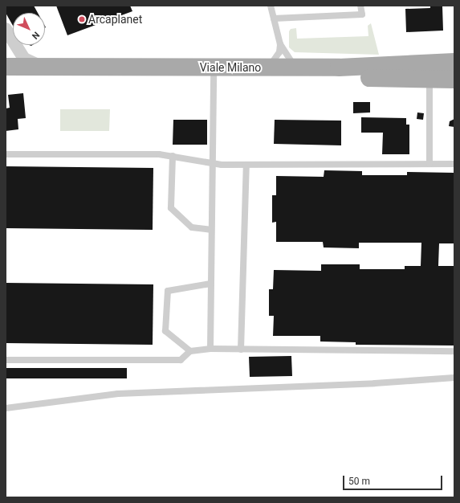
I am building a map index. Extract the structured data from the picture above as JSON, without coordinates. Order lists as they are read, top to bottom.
{
  "streets": {
    "main road": ["Viale Milano"]
  },
  "places": ["Arcaplanet"],
  "scale_bar": "50 m",
  "north": "bottom right"
}
